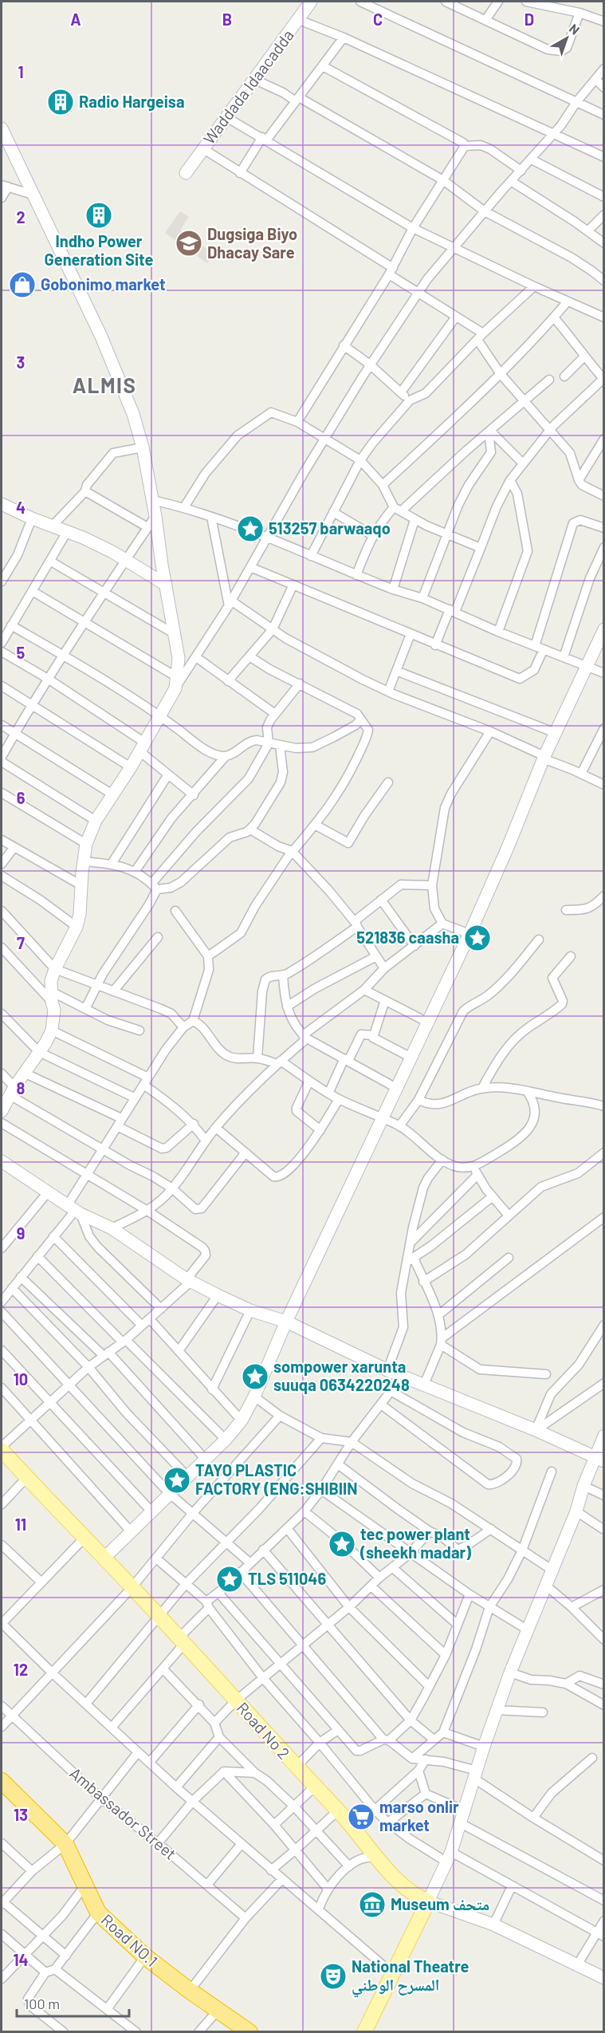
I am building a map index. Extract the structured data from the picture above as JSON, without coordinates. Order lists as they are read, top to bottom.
{
  "streets": {
    "highway": ["Road NO.1"],
    "main road": ["Road No 2"],
    "street": ["Waddada Idaacadda", "Ambassador Street"]
  },
  "districts": ["ALMIS"],
  "places": {
    "building": ["Radio Hargeisa", "Indho Power Generation Site"],
    "school or university": ["Dugsiga Biyo Dhacay Sare"],
    "shop": ["Gobonimo market"],
    "place": [
      "513257 barwaaqo",
      "521836 caasha",
      "sompower xarunta suuqa 0634220248",
      "TAYO PLASTIC FACTORY (ENG:SHIBIIN",
      "tec power plant (sheekh madar)",
      "TLS 511046"
    ],
    "supermarket": ["marso onlir market"],
    "museum": ["Museum متحف"],
    "theatre": ["National Theatre المسرح الوطني"]
  },
  "scale_bar": "100 m",
  "north": "top right",
  "grid": {
    "columns": [
      "A",
      "B",
      "C",
      "D"
    ],
    "rows": [
      "1",
      "2",
      "3",
      "4",
      "5",
      "6",
      "7",
      "8",
      "9",
      "10",
      "11",
      "12",
      "13",
      "14"
    ]
  }
}
